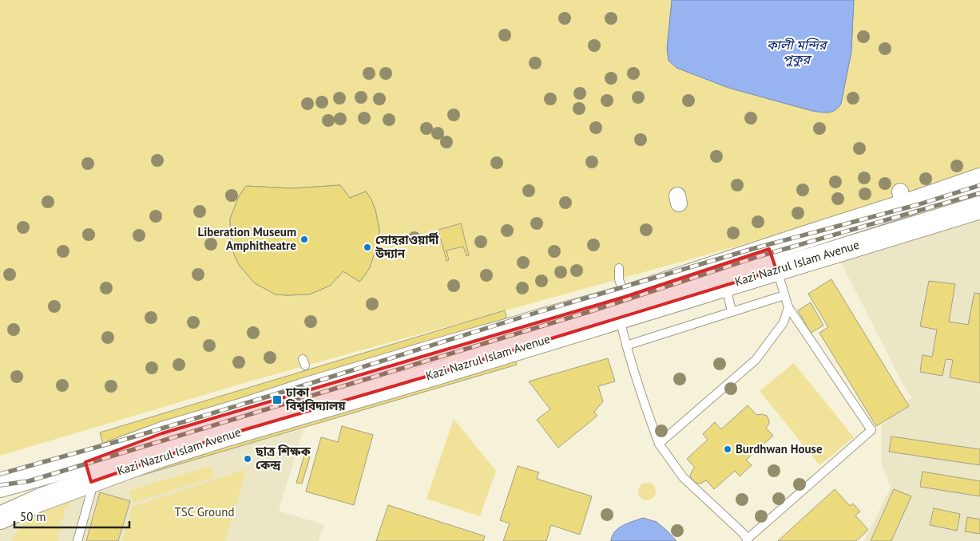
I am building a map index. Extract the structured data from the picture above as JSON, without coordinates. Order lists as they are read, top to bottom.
{
  "streets": {
    "main road": ["Kazi Nazrul Islam Avenue"]
  },
  "water": ["কালী মন্দির পুকুর"],
  "parks": ["TSC Ground"],
  "places": {
    "other": [
      "Liberation Museum Amphitheatre",
      "সোহরাওয়ার্দী উদ্যান",
      "Burdhwan House",
      "ছাত্র শিক্ষক কেন্দ্র"
    ],
    "transit": ["ঢাকা বিশ্ববিদ্যালয়"]
  },
  "scale_bar": "50 m"
}
